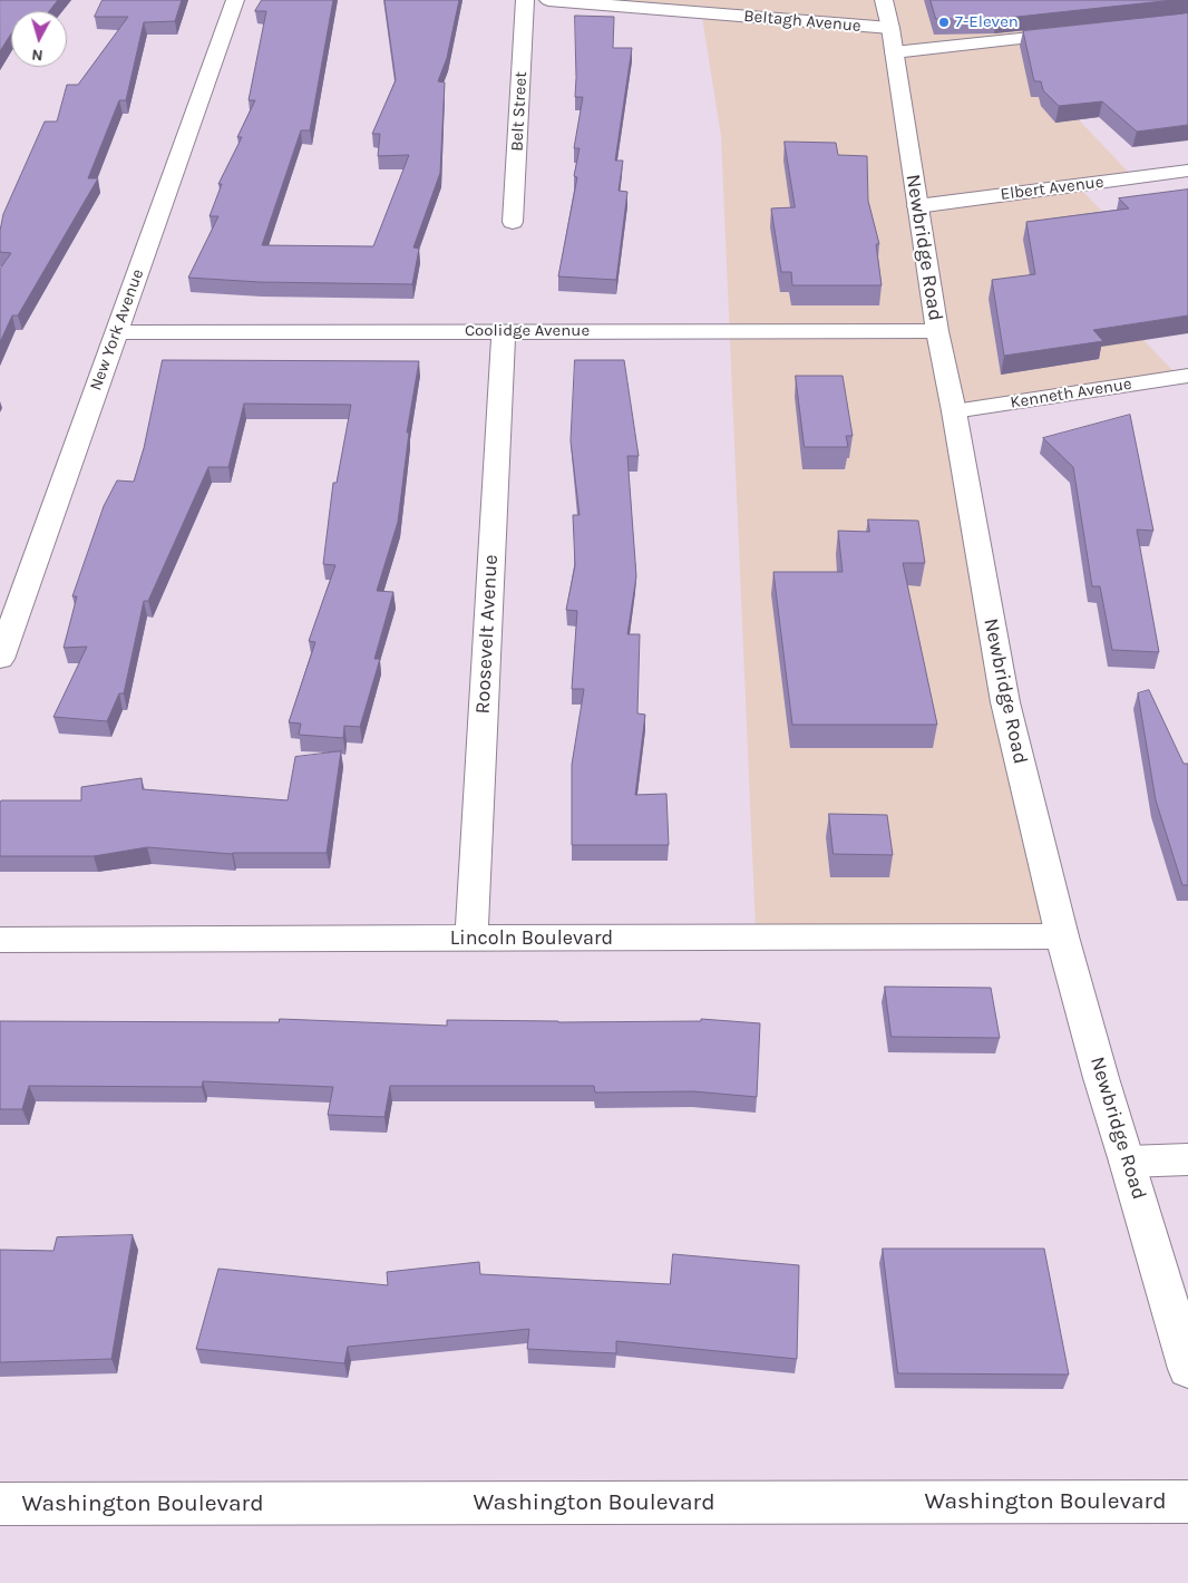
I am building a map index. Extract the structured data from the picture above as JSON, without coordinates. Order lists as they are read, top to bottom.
{
  "streets": {
    "street": [
      "Beltagh Avenue",
      "Belt Street",
      "Elbert Avenue",
      "Newbridge Road",
      "New York Avenue",
      "Coolidge Avenue",
      "Kenneth Avenue",
      "Roosevelt Avenue",
      "Lincoln Boulevard",
      "Washington Boulevard"
    ]
  },
  "crossings": [
    ["Beltagh Avenue", "Newbridge Road"],
    ["Elbert Avenue", "Newbridge Road"],
    ["Newbridge Road", "Coolidge Avenue"],
    ["Newbridge Road", "Kenneth Avenue"],
    ["Newbridge Road", "Lincoln Boulevard"],
    ["New York Avenue", "Coolidge Avenue"],
    ["Coolidge Avenue", "Roosevelt Avenue"],
    ["Roosevelt Avenue", "Lincoln Boulevard"]
  ],
  "places": ["7-Eleven"],
  "north": "bottom"
}
